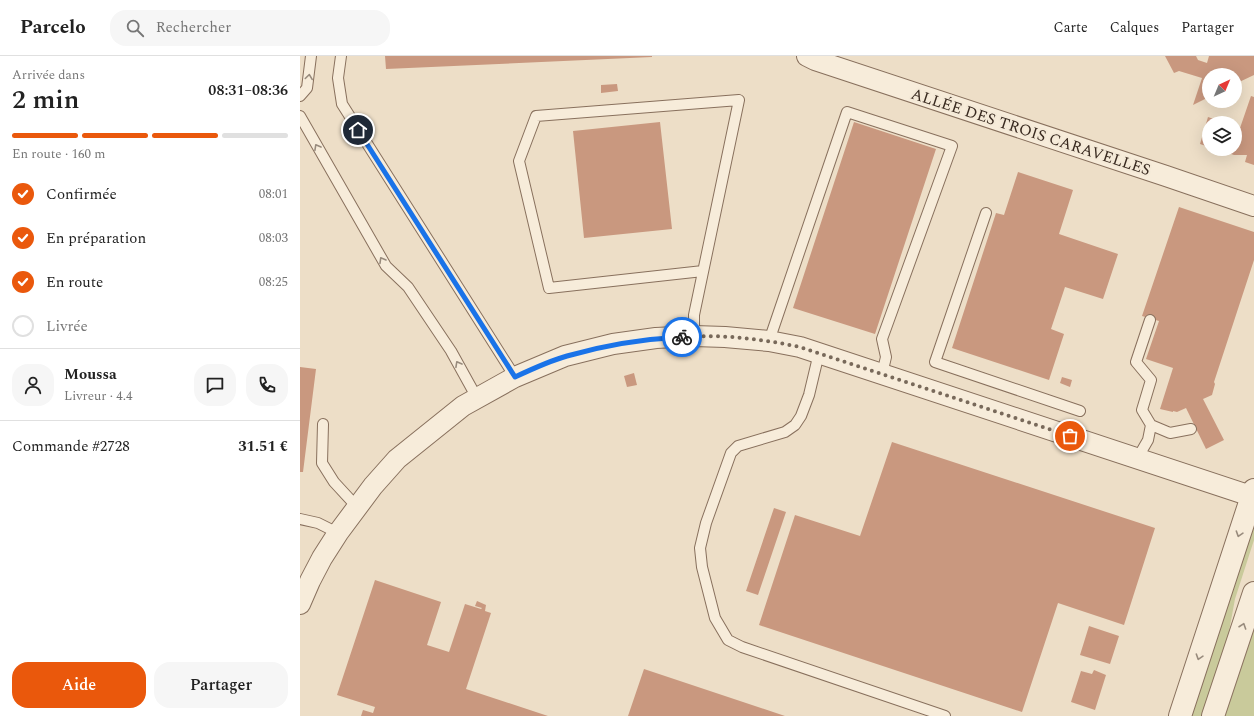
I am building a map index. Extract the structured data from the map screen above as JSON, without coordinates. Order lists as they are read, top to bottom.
{
  "streets": {
    "street": ["ALLÉE DES TROIS CARAVELLES"]
  },
  "north": "top right",
  "page": {
    "header": "Parcelo",
    "search": "Rechercher",
    "nav": ["Carte", "Calques", "Partager"],
    "heading": ["2 min", "Arrivée dans", "08:31–08:36"],
    "panel": [
      "Moussa",
      "Livreur · 4.4",
      "Commande #2728",
      "31.51 €"
    ],
    "bar": "En route · 160 m",
    "list": [
      ["Confirmée", "08:01"],
      ["En préparation", "08:03"],
      ["En route", "08:25"],
      "Livrée"
    ],
    "buttons": ["Aide", "Partager"]
  }
}
